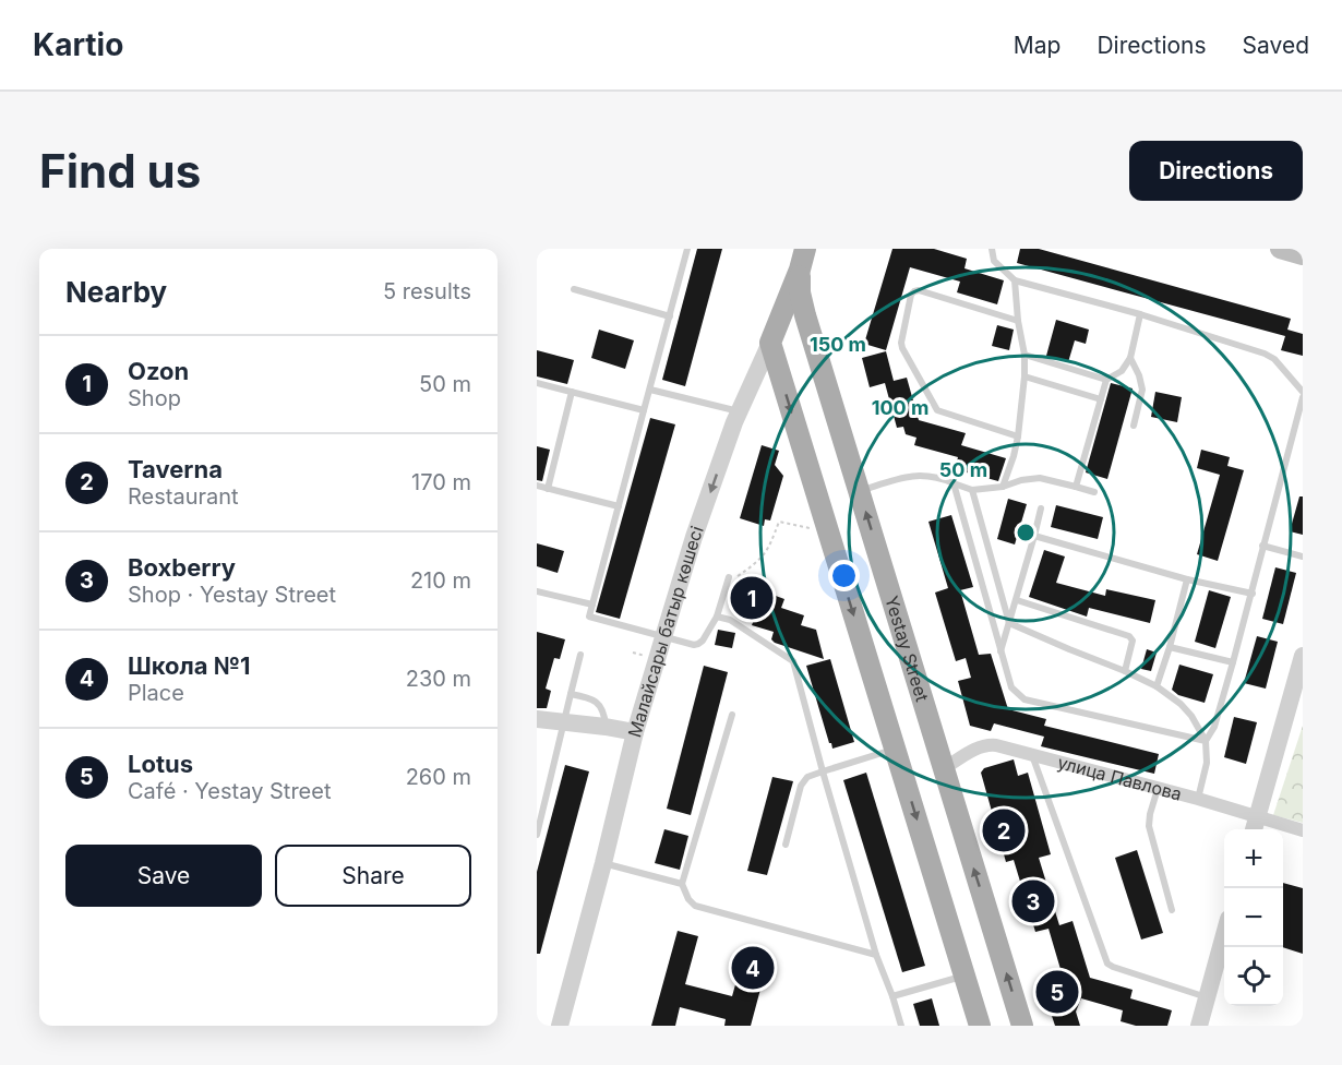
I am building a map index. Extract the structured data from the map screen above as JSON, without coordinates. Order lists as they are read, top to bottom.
{
  "streets": {
    "main road": ["Малайсары батыр көшесі", "Yestay Street"],
    "street": ["улица Павлова"]
  },
  "crossings": [
    ["Малайсары батыр көшесі", "Yestay Street"],
    ["Yestay Street", "улица Павлова"]
  ],
  "page": {
    "header": "Kartio",
    "nav": ["Map", "Directions", "Saved"],
    "buttons": [
      "Directions",
      ["Save", "Share"]
    ],
    "title": "Find us",
    "heading": ["Nearby", "5 results"],
    "list": [
      {
        "mark": "1",
        "name": "Ozon",
        "note": "Shop",
        "value": "50 m"
      },
      {
        "mark": "2",
        "name": "Taverna",
        "note": "Restaurant",
        "value": "170 m"
      },
      {
        "mark": "3",
        "name": "Boxberry",
        "note": "Shop · Yestay Street",
        "value": "210 m"
      },
      {
        "mark": "4",
        "name": "Школа №1",
        "note": "Place",
        "value": "230 m"
      },
      {
        "mark": "5",
        "name": "Lotus",
        "note": "Café · Yestay Street",
        "value": "260 m"
      }
    ],
    "pins": [
      "1",
      "2",
      "3",
      "4",
      "5"
    ],
    "map_buttons": ["+", "−"]
  },
  "rings": ["150 m", "100 m", "50 m"]
}
